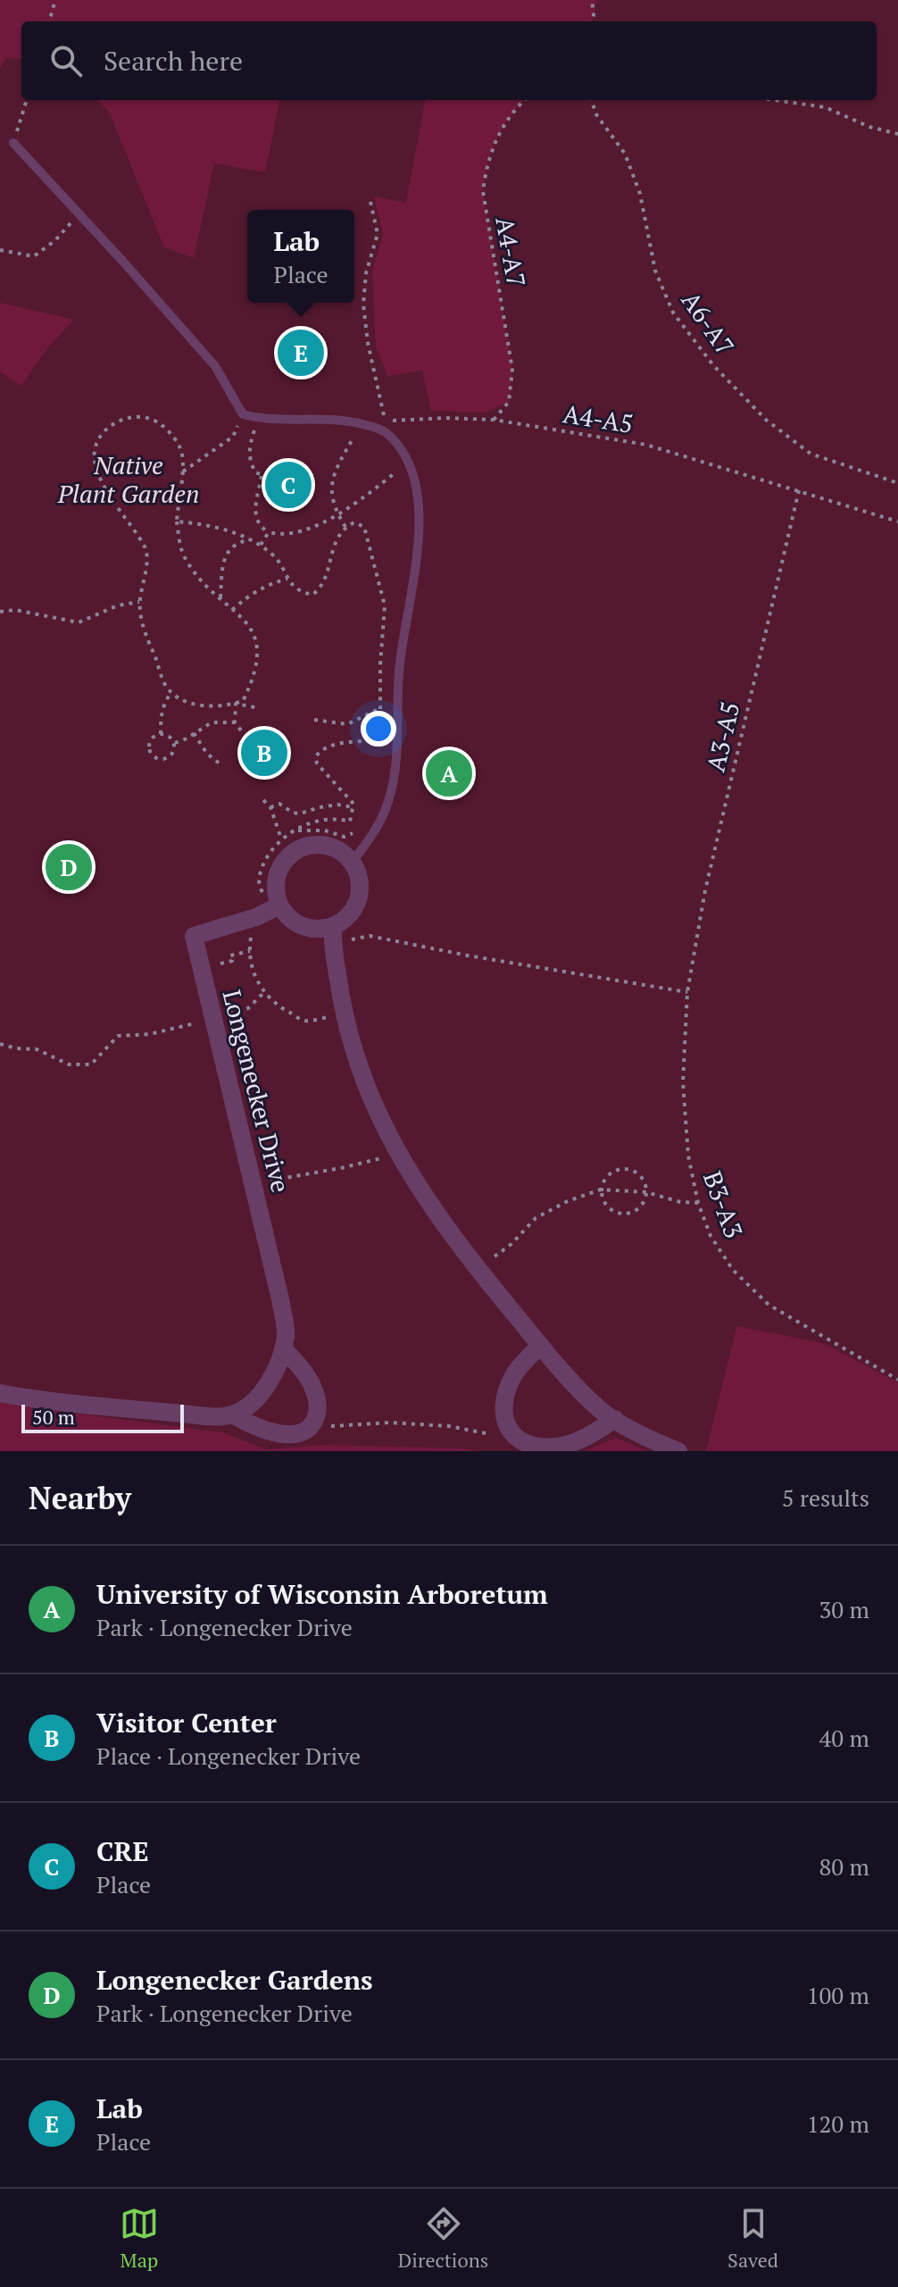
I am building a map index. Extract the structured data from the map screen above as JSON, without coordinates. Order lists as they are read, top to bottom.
{
  "streets": {
    "street": ["Longenecker Drive"],
    "path": [
      "A4-A7",
      "A6-A7",
      "A4-A5",
      "A3-A5",
      "B3-A3"
    ]
  },
  "crossings": [
    ["A4-A7", "A4-A5"],
    ["A4-A5", "A3-A5"],
    ["A3-A5", "B3-A3"]
  ],
  "parks": ["Native Plant Garden"],
  "scale_bar": "50 m",
  "page": {
    "search": "Search here",
    "popup": ["Lab", "Place"],
    "pins": [
      "E",
      "C",
      "B",
      "A",
      "D"
    ],
    "scale": "50 m",
    "heading": ["Nearby", "5 results"],
    "list": [
      {
        "mark": "A",
        "name": "University of Wisconsin Arboretum",
        "note": "Park · Longenecker Drive",
        "value": "30 m"
      },
      {
        "mark": "B",
        "name": "Visitor Center",
        "note": "Place · Longenecker Drive",
        "value": "40 m"
      },
      {
        "mark": "C",
        "name": "CRE",
        "note": "Place",
        "value": "80 m"
      },
      {
        "mark": "D",
        "name": "Longenecker Gardens",
        "note": "Park · Longenecker Drive",
        "value": "100 m"
      },
      {
        "mark": "E",
        "name": "Lab",
        "note": "Place",
        "value": "120 m"
      }
    ],
    "nav": ["Map", "Directions", "Saved"]
  }
}
